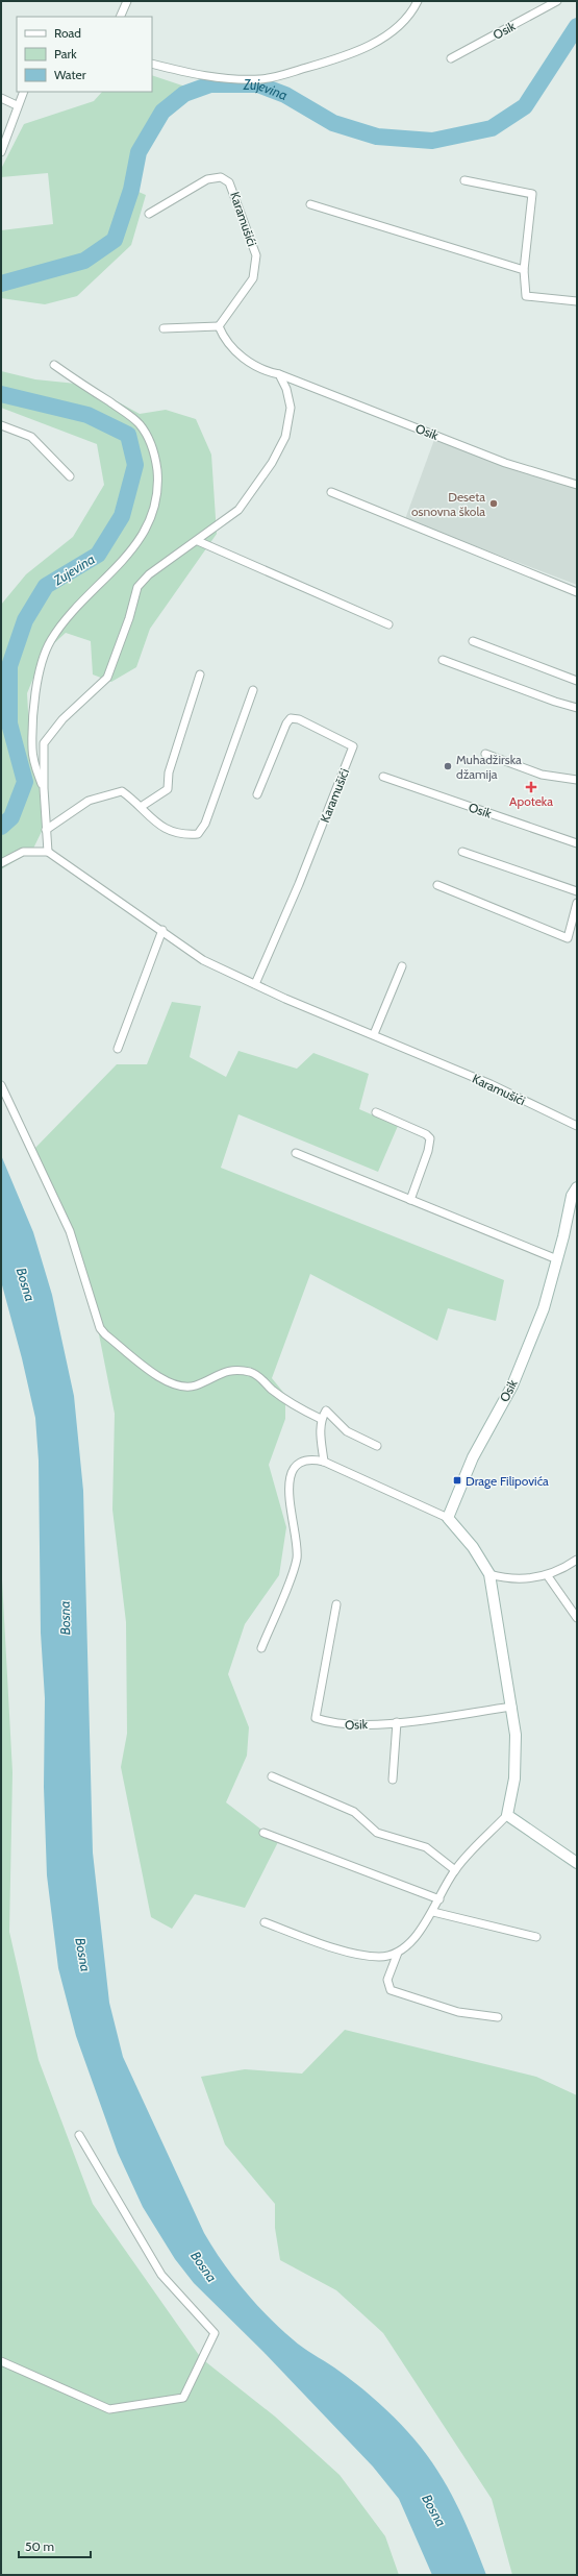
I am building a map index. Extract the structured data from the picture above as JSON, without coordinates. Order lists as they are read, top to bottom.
{
  "streets": {
    "main road": ["Osik"],
    "street": ["Karamušići"]
  },
  "water": ["Zujevina", "Bosna"],
  "places": {
    "other": ["Deseta osnovna škola", "Muhadžirska džamija"],
    "health": ["Apoteka"],
    "transit": ["Drage Filipovića"]
  },
  "legend": ["Road", "Park", "Water"],
  "scale_bar": "50 m"
}
